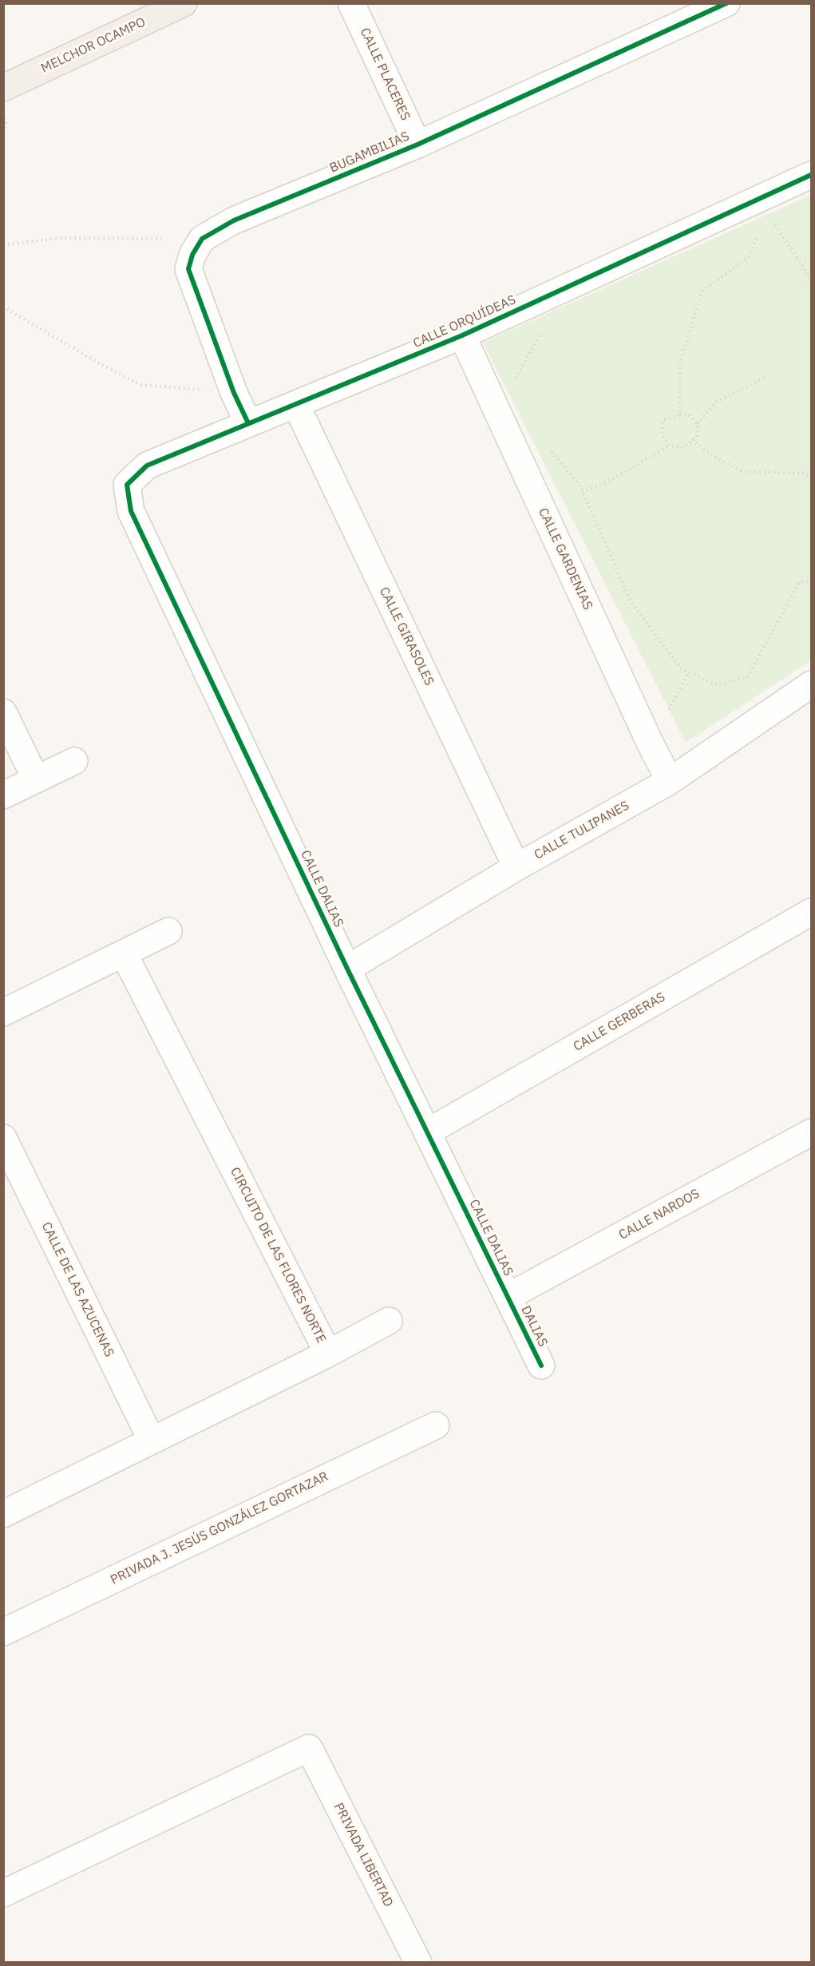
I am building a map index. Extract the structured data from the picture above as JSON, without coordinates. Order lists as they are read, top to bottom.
{
  "streets": {
    "main road": ["MELCHOR OCAMPO"],
    "street": [
      "CALLE PLACERES",
      "BUGAMBILIAS",
      "CALLE ORQUÍDEAS",
      "CALLE GARDENIAS",
      "CALLE GIRASOLES",
      "CALLE TULIPANES",
      "CALLE DALIAS",
      "CALLE GERBERAS",
      "CALLE NARDOS",
      "CIRCUITO DE LAS FLORES NORTE",
      "CALLE DE LAS AZUCENAS",
      "DALIAS",
      "PRIVADA J. JESÚS GONZÁLEZ GORTAZAR",
      "PRIVADA LIBERTAD"
    ]
  },
  "crossings": [
    ["CALLE PLACERES", "BUGAMBILIAS"],
    ["CALLE ORQUÍDEAS", "CALLE GARDENIAS"],
    ["CALLE ORQUÍDEAS", "CALLE GIRASOLES"],
    ["CALLE ORQUÍDEAS", "CALLE DALIAS"],
    ["CALLE GARDENIAS", "CALLE TULIPANES"],
    ["CALLE GIRASOLES", "CALLE TULIPANES"],
    ["CALLE TULIPANES", "CALLE DALIAS"],
    ["CALLE DALIAS", "CALLE GERBERAS"],
    ["CALLE DALIAS", "CALLE NARDOS"],
    ["CALLE DALIAS", "DALIAS"],
    ["CALLE NARDOS", "DALIAS"],
    ["CIRCUITO DE LAS FLORES NORTE", "CALLE DE LAS AZUCENAS"]
  ]
}
